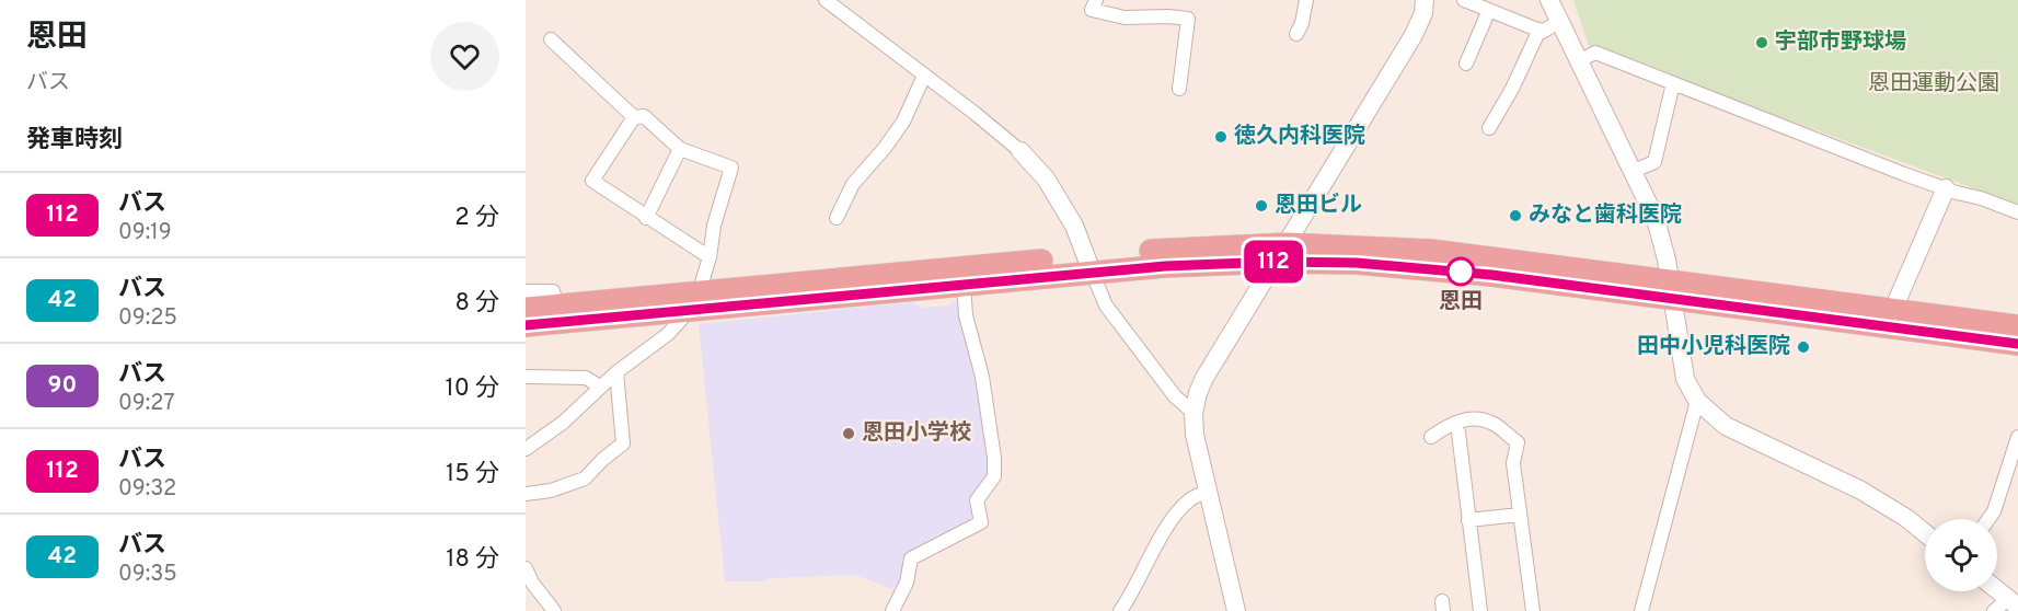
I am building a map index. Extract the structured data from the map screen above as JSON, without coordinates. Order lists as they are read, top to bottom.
{
  "parks": ["恩田運動公園"],
  "places": [
    "宇部市野球場",
    "徳久内科医院",
    "恩田ビル",
    "みなと歯科医院",
    "恩田",
    "田中小児科医院",
    "恩田小学校"
  ],
  "lines": ["bus line 112"],
  "page": {
    "heading": [
      ["恩田", "バス"],
      "発車時刻"
    ],
    "on_map": "112",
    "list": [
      {
        "mark": "112",
        "name": "バス",
        "note": "09:19",
        "value": "2 分"
      },
      {
        "mark": "42",
        "name": "バス",
        "note": "09:25",
        "value": "8 分"
      },
      {
        "mark": "90",
        "name": "バス",
        "note": "09:27",
        "value": "10 分"
      },
      {
        "mark": "112",
        "name": "バス",
        "note": "09:32",
        "value": "15 分"
      },
      {
        "mark": "42",
        "name": "バス",
        "note": "09:35",
        "value": "18 分"
      }
    ]
  }
}
